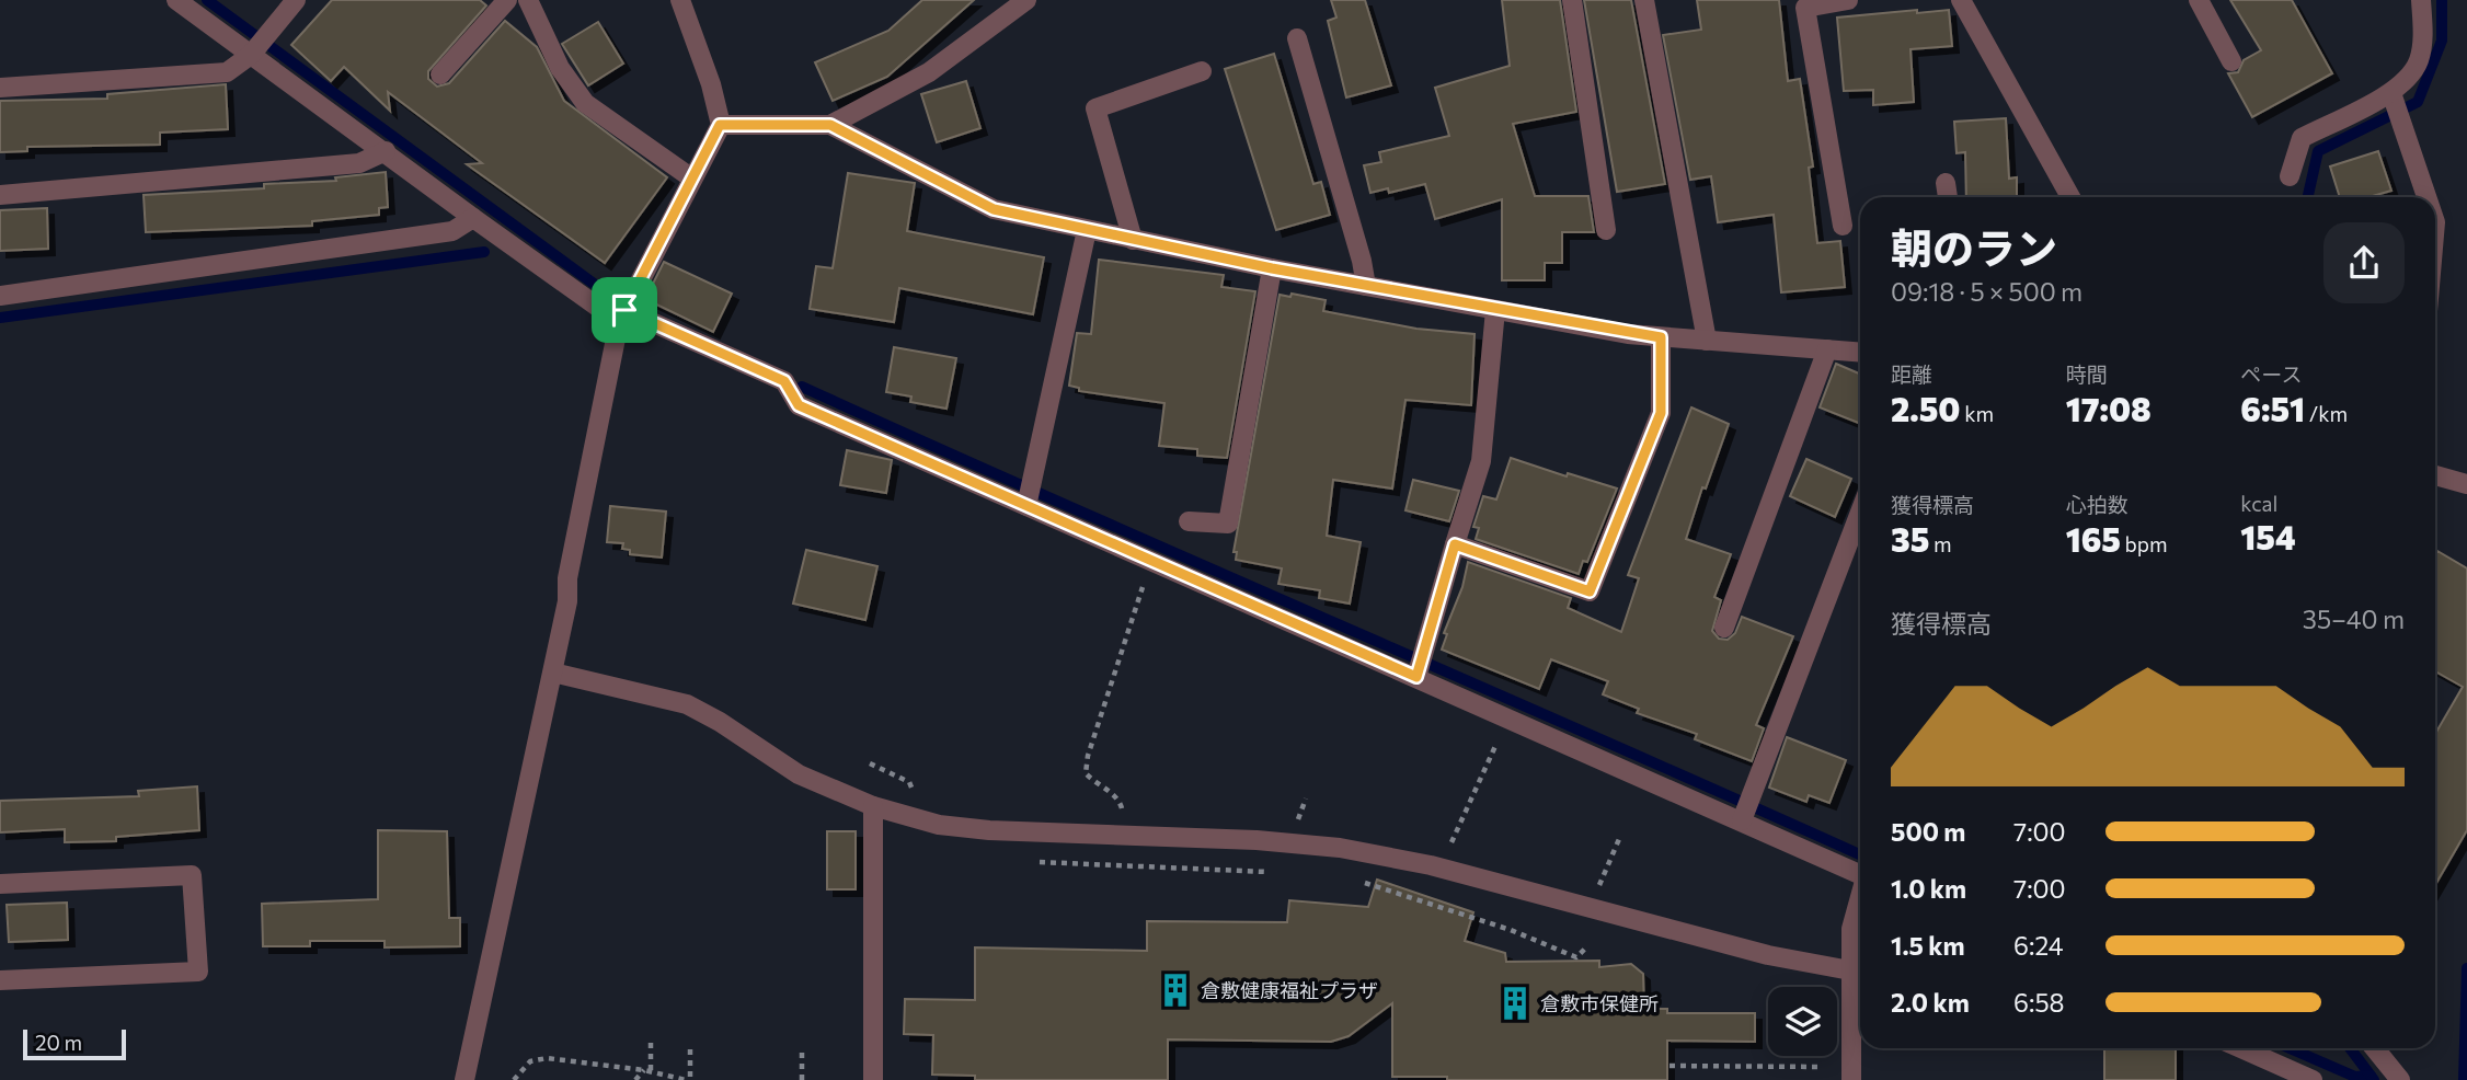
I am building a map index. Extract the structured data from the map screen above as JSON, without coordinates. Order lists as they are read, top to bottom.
{
  "places": {
    "building": ["倉敷健康福祉プラザ", "倉敷市保健所"]
  },
  "scale_bar": "20 m",
  "page": {
    "heading": ["朝のラン", "09:18 · 5 × 500 m"],
    "stats": [
      ["距離", "2.50 km"],
      ["時間", "17:08"],
      ["ペース", "6:51 /km"],
      ["獲得標高", "35 m"],
      ["心拍数", "165 bpm"],
      ["kcal", "154"]
    ],
    "chart": ["獲得標高", "35–40 m"],
    "list": [
      {
        "name": "500 m",
        "note": "7:00"
      },
      {
        "name": "1.0 km",
        "note": "7:00"
      },
      {
        "name": "1.5 km",
        "note": "6:24"
      },
      {
        "name": "2.0 km",
        "note": "6:58"
      }
    ],
    "scale": "20 m"
  }
}
